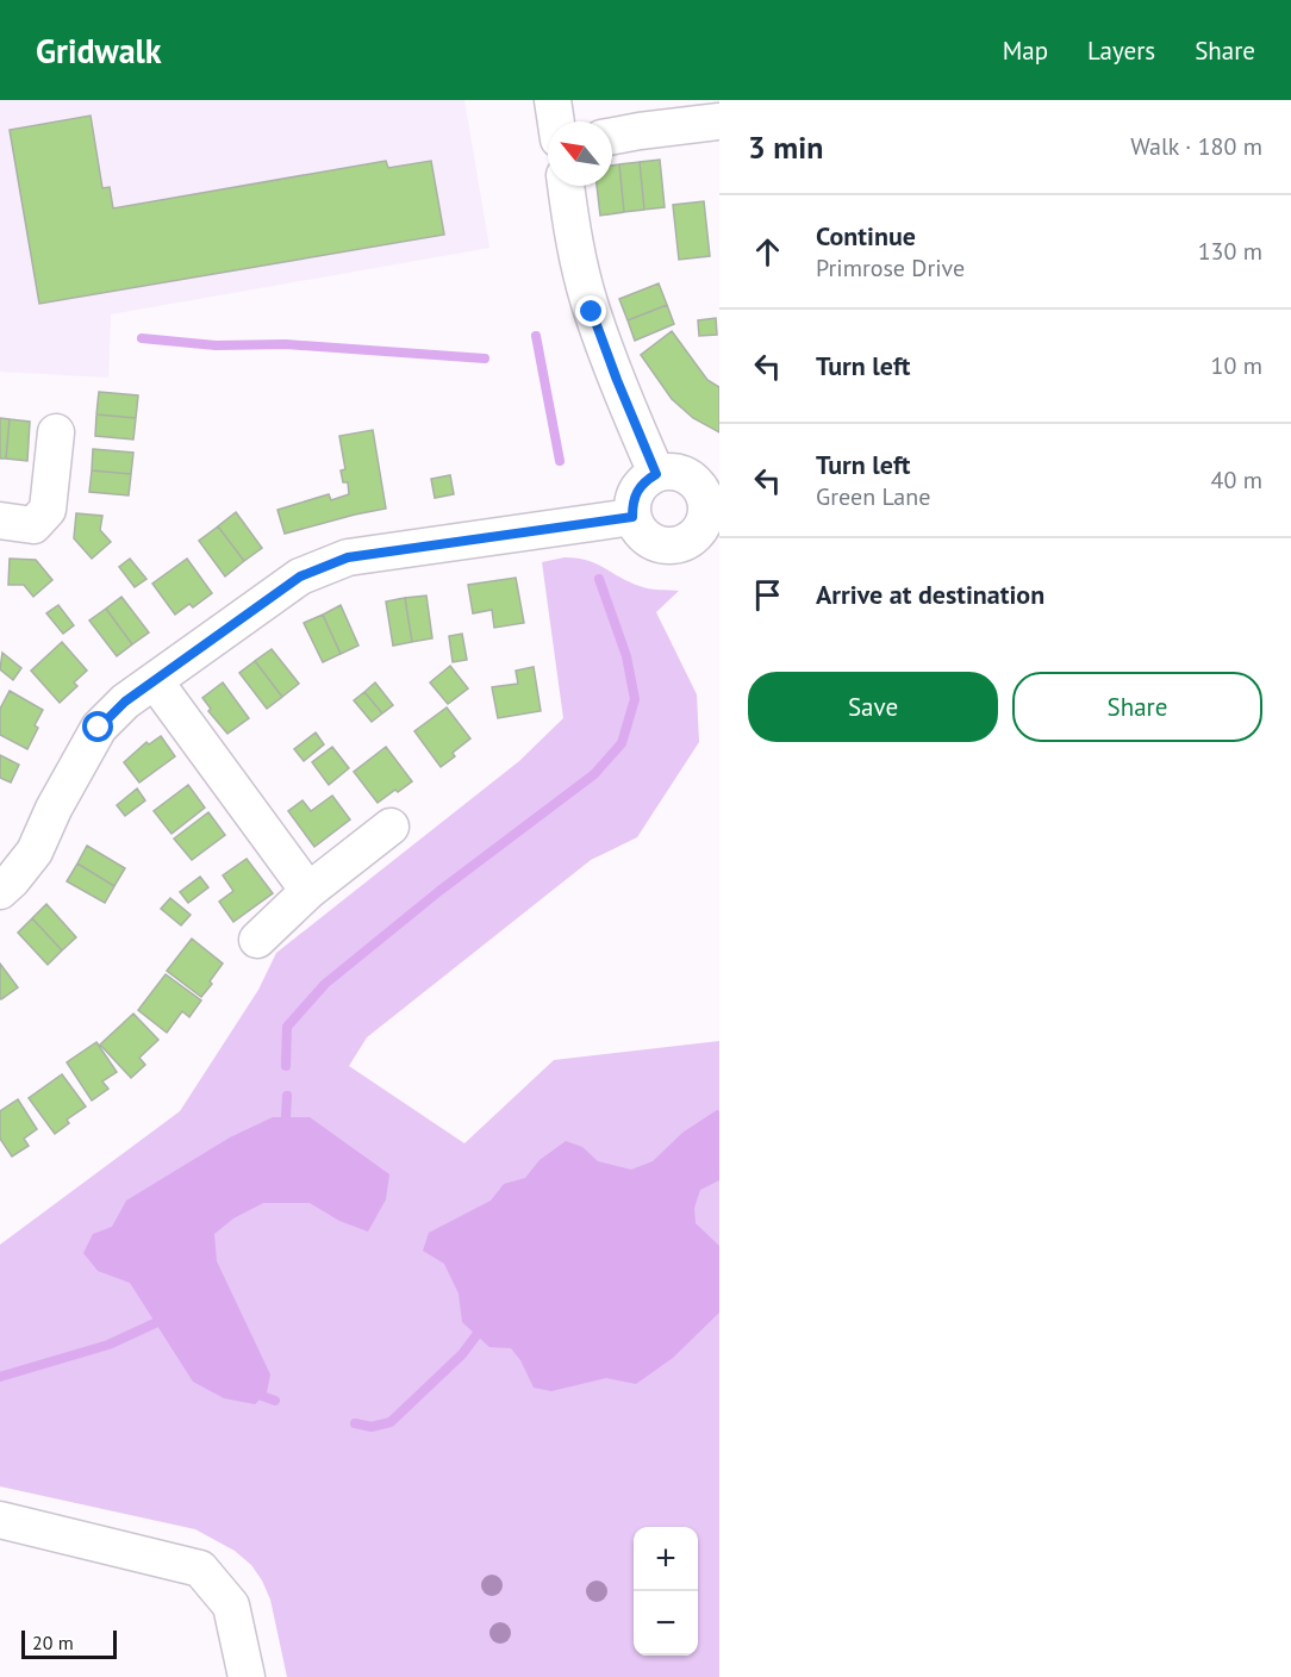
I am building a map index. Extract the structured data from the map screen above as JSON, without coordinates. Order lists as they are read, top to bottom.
{
  "scale_bar": "20 m",
  "north": "top left",
  "page": {
    "header": "Gridwalk",
    "nav": ["Map", "Layers", "Share"],
    "heading": ["3 min", "Walk · 180 m"],
    "list": [
      ["Continue", "Primrose Drive", "130 m"],
      ["Turn left", "10 m"],
      ["Turn left", "Green Lane", "40 m"],
      "Arrive at destination"
    ],
    "buttons": ["Save", "Share"],
    "map_buttons": ["+", "−"],
    "scale": "20 m"
  }
}
